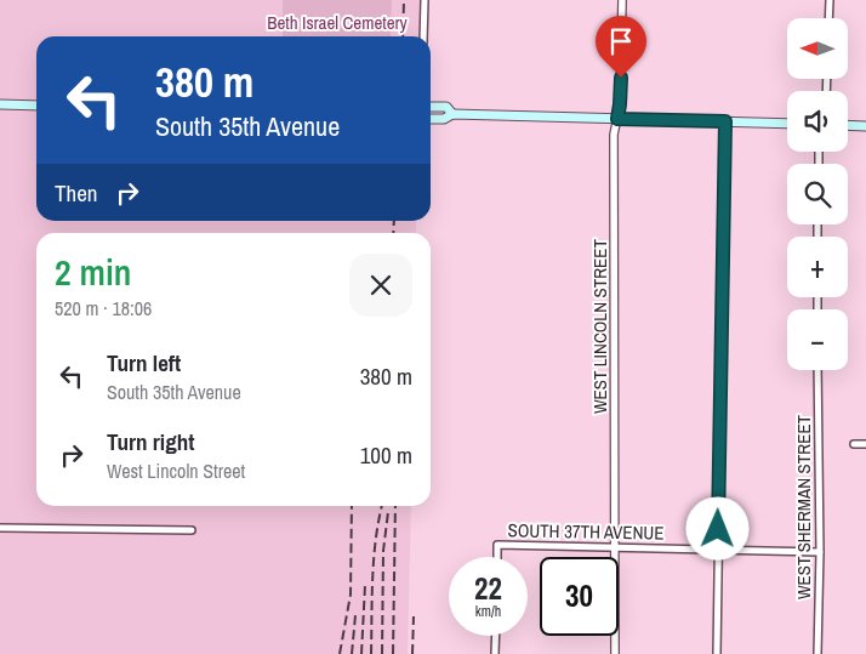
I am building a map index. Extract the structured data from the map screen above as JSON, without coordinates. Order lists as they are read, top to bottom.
{
  "streets": {
    "street": ["WEST LINCOLN STREET", "WEST SHERMAN STREET", "SOUTH 37TH AVENUE"]
  },
  "crossings": [
    ["WEST LINCOLN STREET", "SOUTH 37TH AVENUE"],
    ["WEST SHERMAN STREET", "SOUTH 37TH AVENUE"]
  ],
  "parks": ["Beth Israel Cemetery"],
  "north": "left",
  "page": {
    "map_buttons": ["+", "−"],
    "turn": ["380 m", "South 35th Avenue"],
    "then": "Then",
    "heading": ["2 min", "520 m · 18:06"],
    "list": [
      {
        "name": "Turn left",
        "note": "South 35th Avenue",
        "value": "380 m"
      },
      {
        "name": "Turn right",
        "note": "West Lincoln Street",
        "value": "100 m"
      }
    ],
    "speed": "22 km/h",
    "limit": "30"
  }
}
